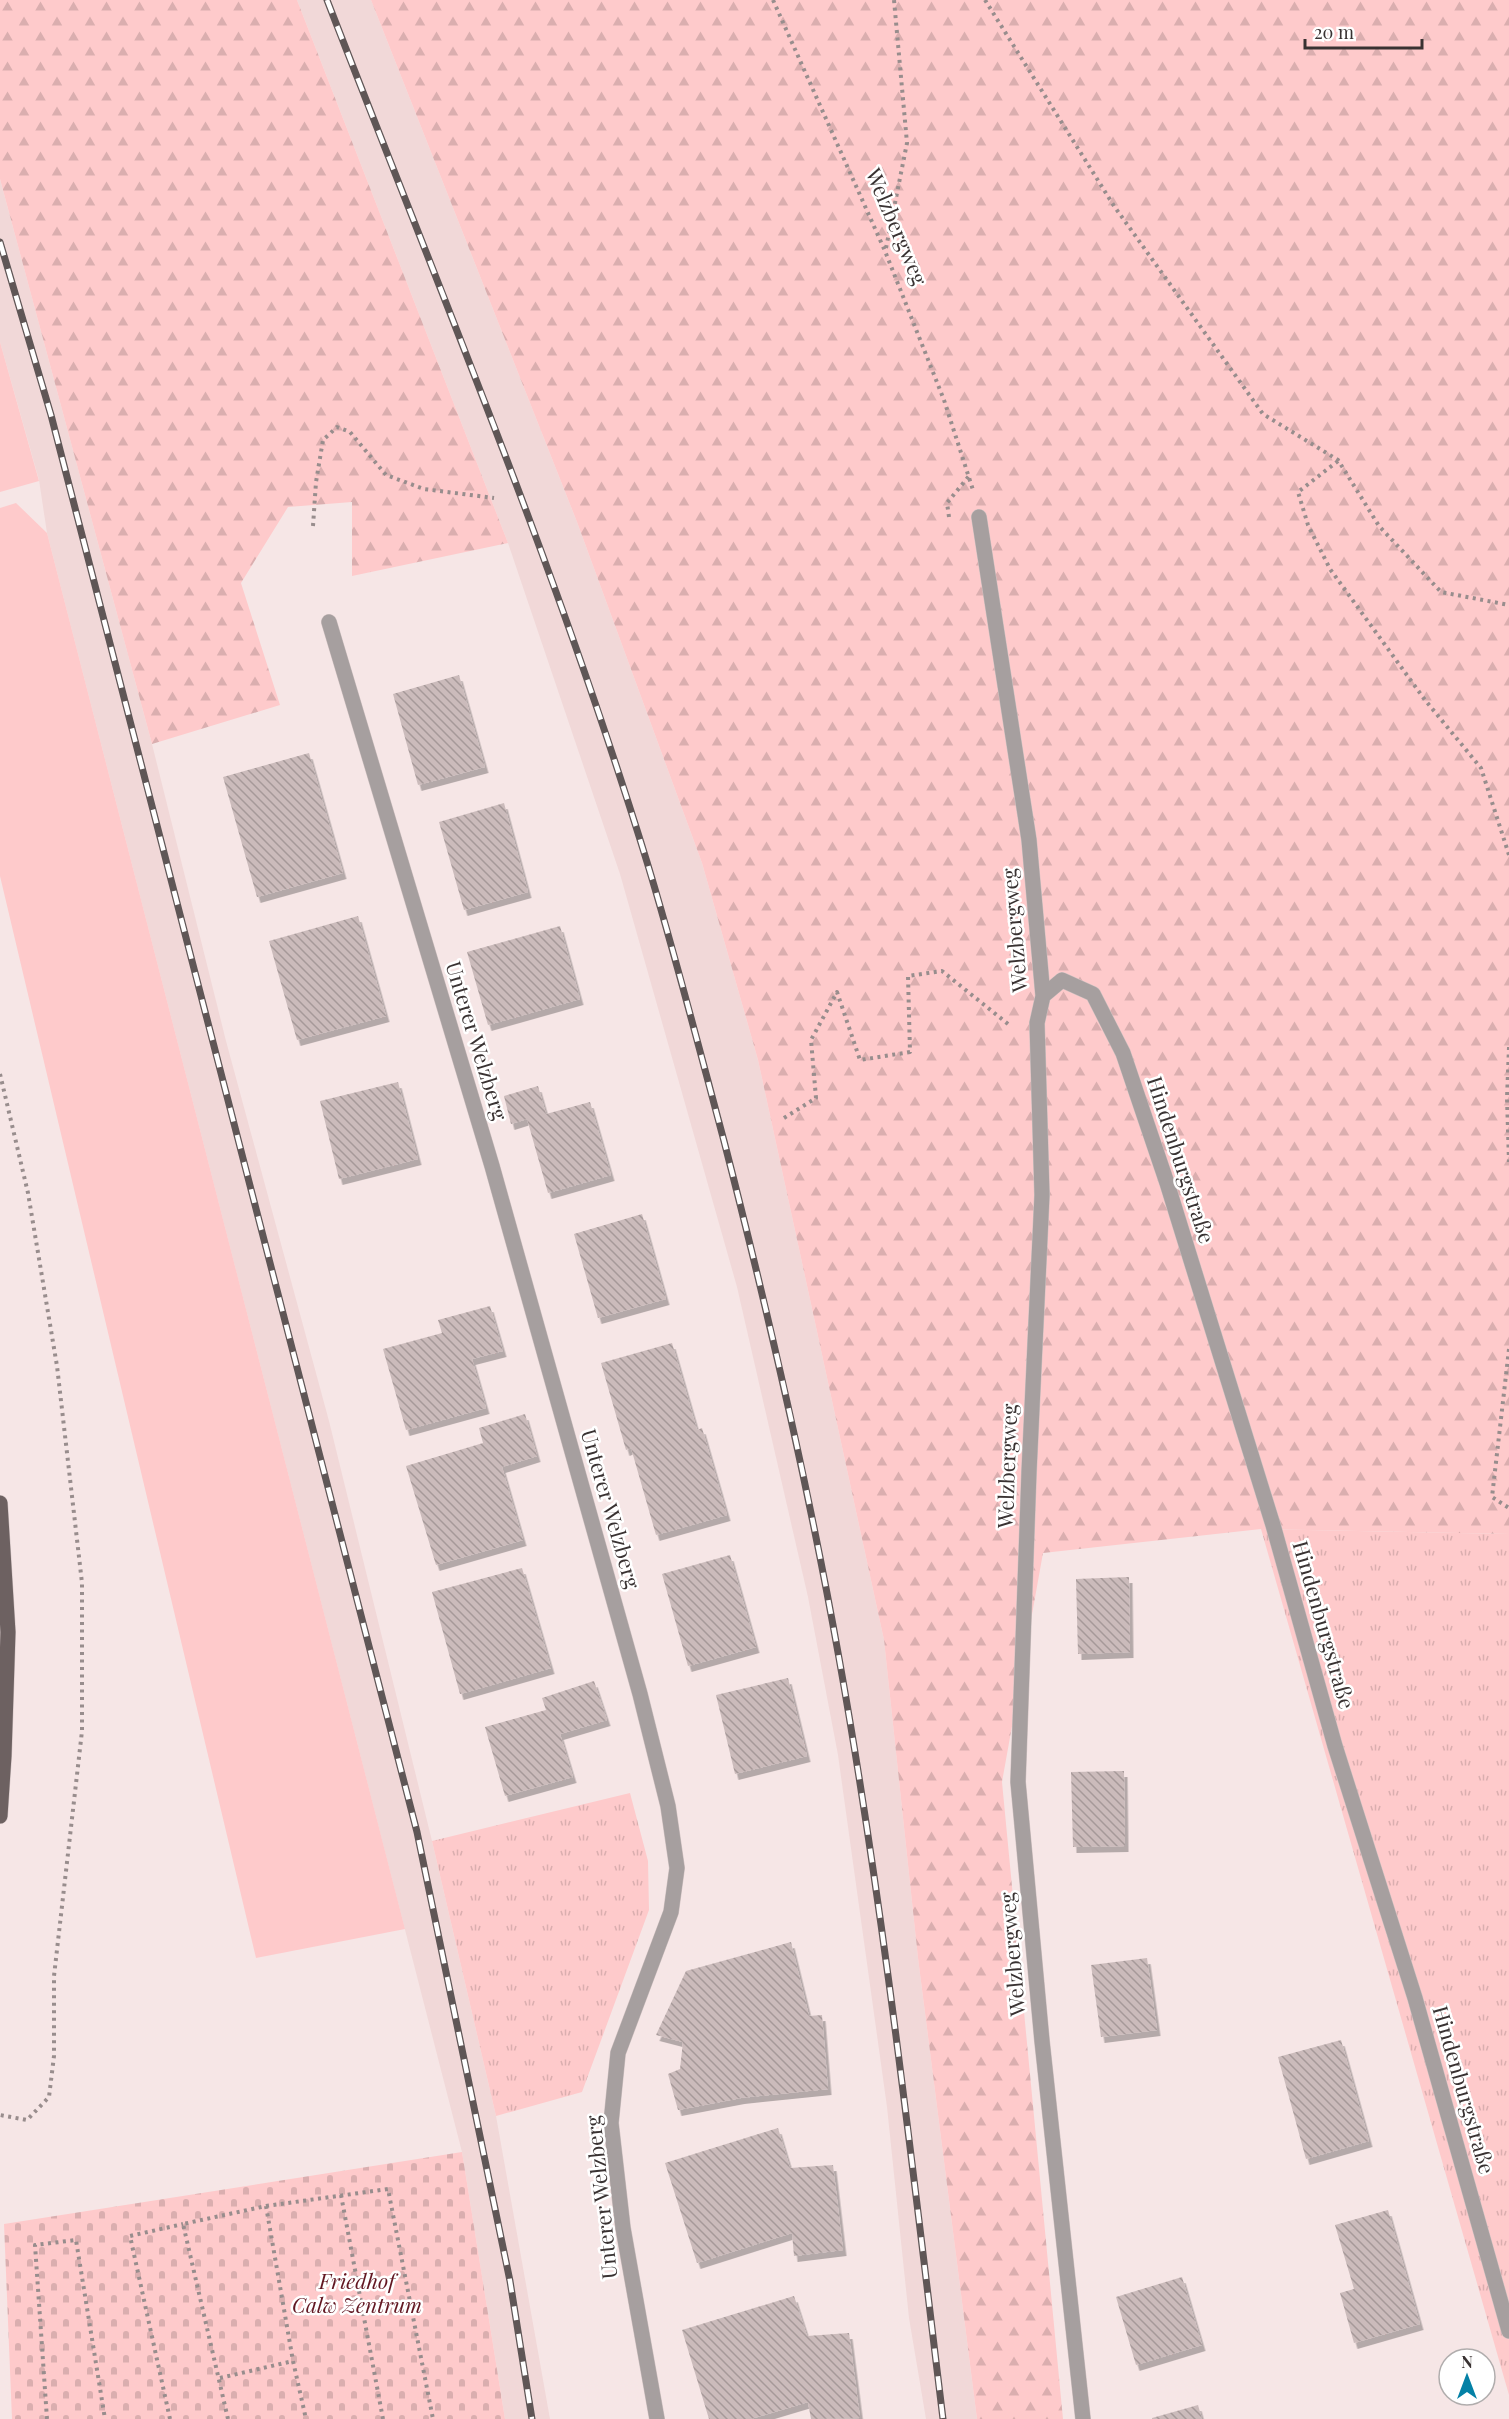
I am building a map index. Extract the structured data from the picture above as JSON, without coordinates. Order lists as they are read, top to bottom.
{
  "streets": {
    "street": ["Welzbergweg", "Unterer Welzberg", "Hindenburgstraße"]
  },
  "crossings": [
    ["Welzbergweg", "Hindenburgstraße"]
  ],
  "parks": ["Friedhof Calw Zentrum"],
  "scale_bar": "20 m",
  "north": "top"
}
